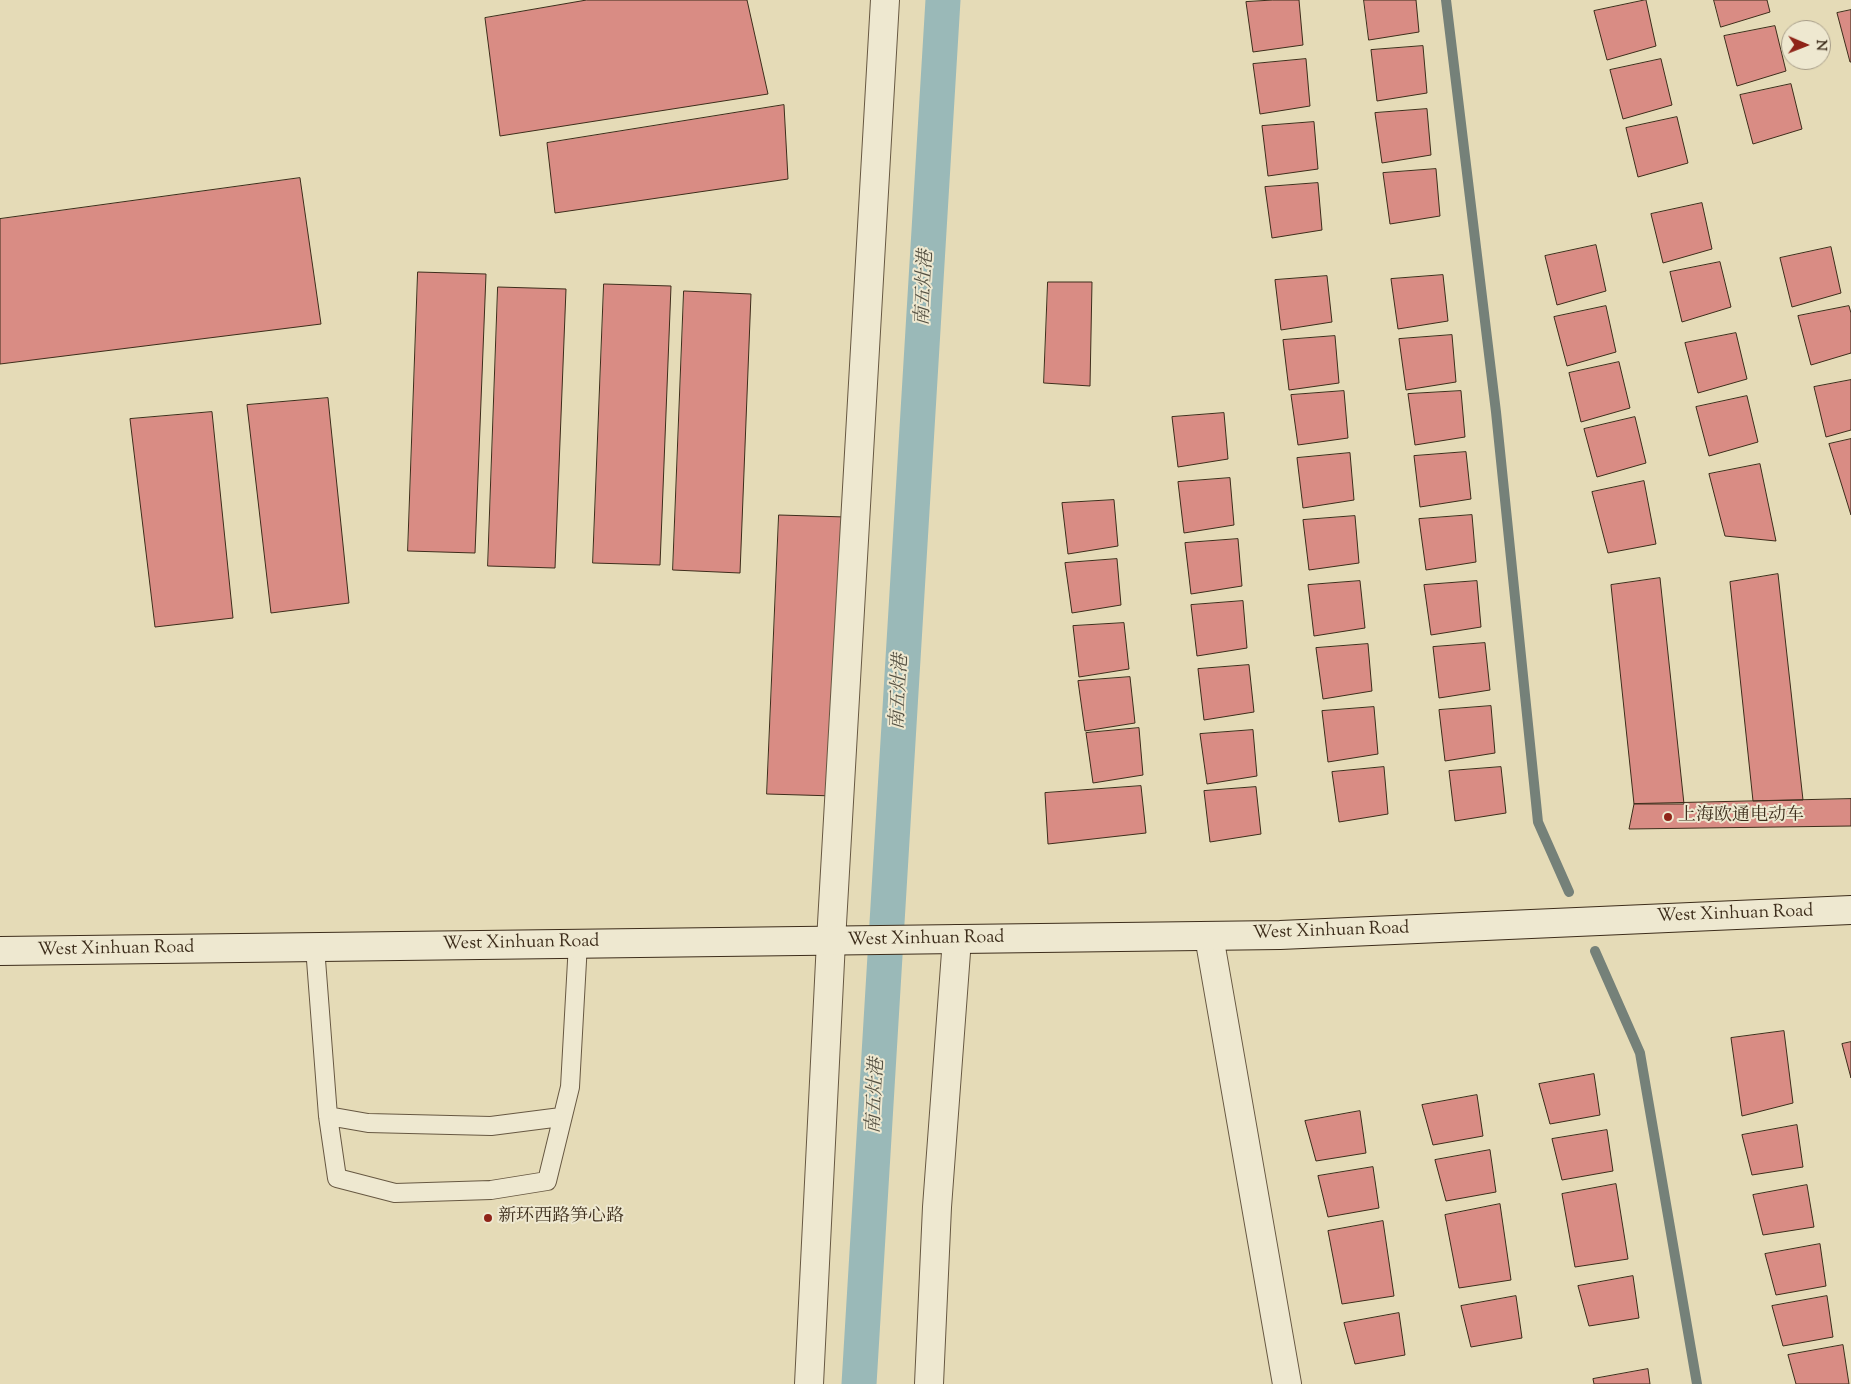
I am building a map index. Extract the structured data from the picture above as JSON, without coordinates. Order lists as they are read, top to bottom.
{
  "streets": {
    "street": ["West Xinhuan Road"]
  },
  "water": ["南五灶港"],
  "places": ["上海欧通电动车", "新环西路笋心路"],
  "north": "right"
}
